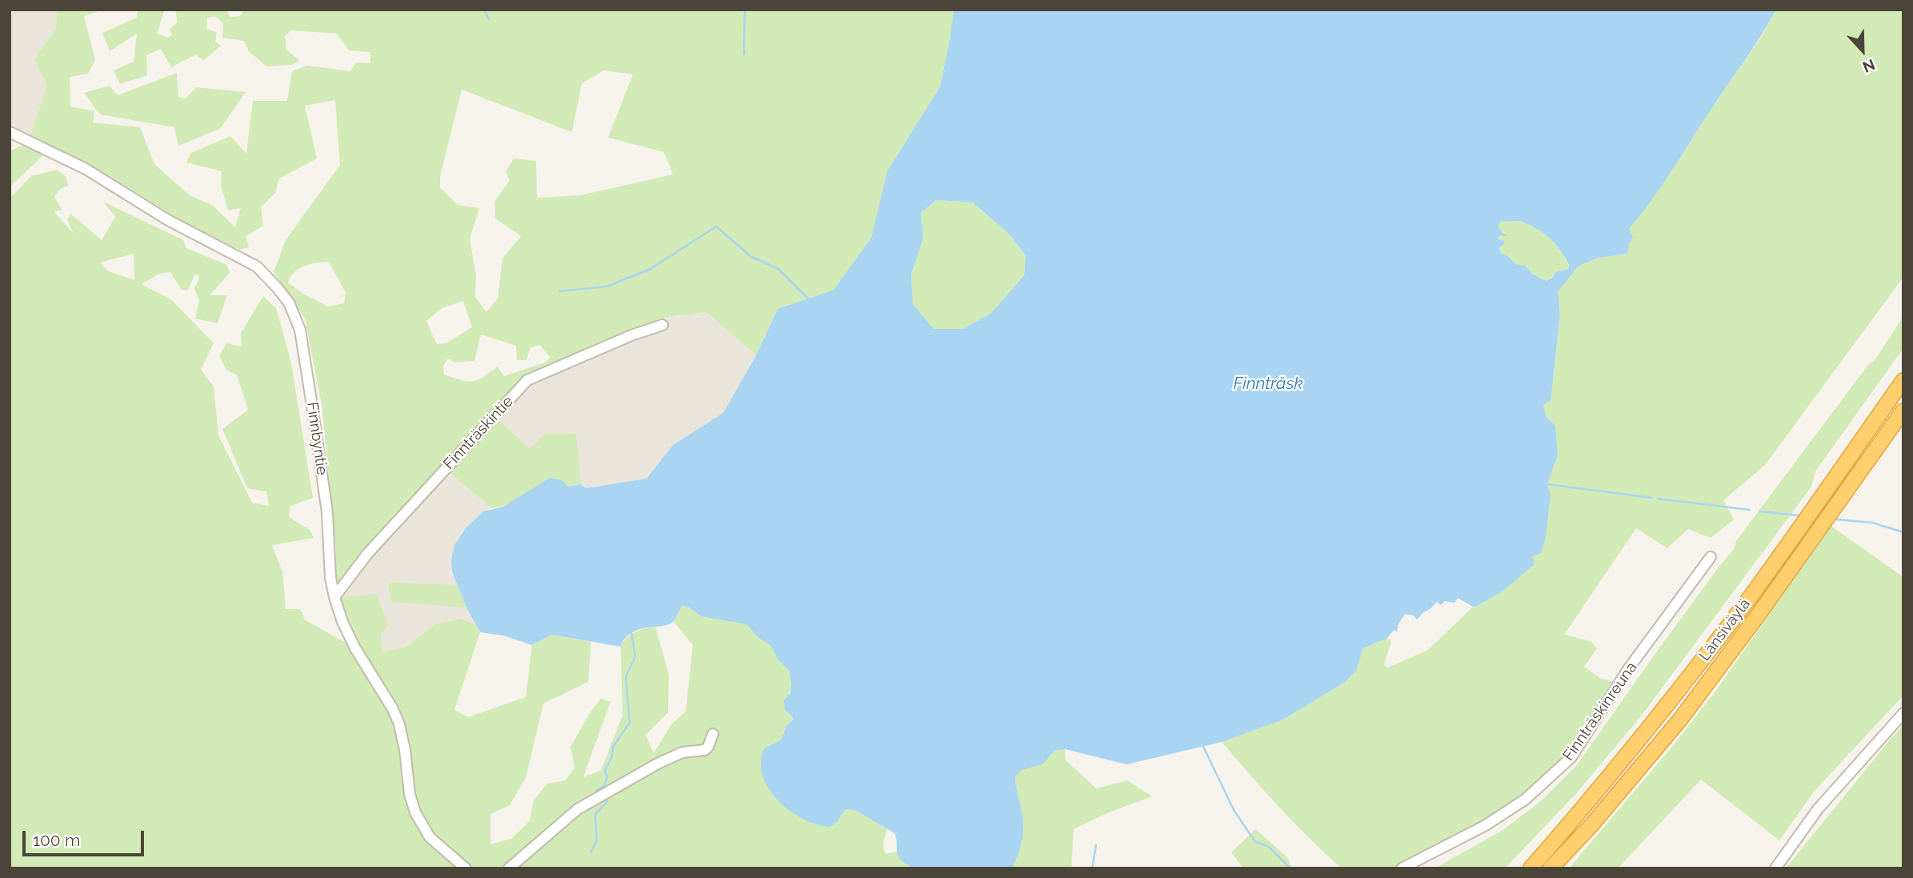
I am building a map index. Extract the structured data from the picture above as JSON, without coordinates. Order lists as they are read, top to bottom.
{
  "streets": {
    "highway": ["Länsiväylä"],
    "street": ["Finnträskintie", "Finnbyntie", "Finnträskinreuna"]
  },
  "crossings": [
    ["Finnträskintie", "Finnbyntie"]
  ],
  "water": ["Finnträsk"],
  "scale_bar": "100 m",
  "north": "bottom"
}
